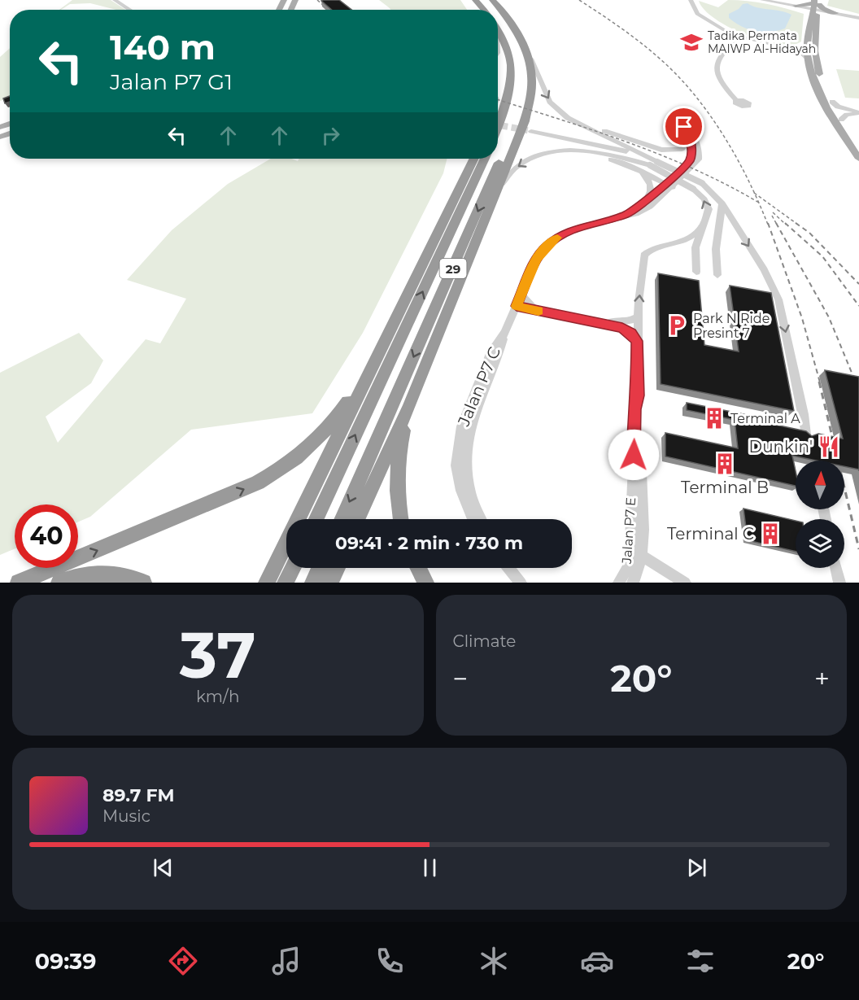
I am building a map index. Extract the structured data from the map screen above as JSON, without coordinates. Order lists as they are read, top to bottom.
{
  "streets": {
    "highway": ["29"],
    "street": ["Jalan P7 C", "Jalan P7 E"]
  },
  "places": {
    "school or university": ["Tadika Permata MAIWP Al-Hidayah"],
    "parking": ["Park N Ride Presint 7"],
    "building": ["Terminal A", "Terminal B", "Terminal C"],
    "restaurant": ["Dunkin'"]
  },
  "north": "top",
  "page": {
    "turn": ["140 m", "Jalan P7 G1"],
    "limit": "40",
    "trip": "09:41 · 2 min · 730 m",
    "tile": [
      ["37", "km/h"],
      "Climate"
    ],
    "heat": ["−", "20°", "+"],
    "song": ["89.7 FM", "Music"],
    "tabs": ["09:39", "20°"]
  }
}
